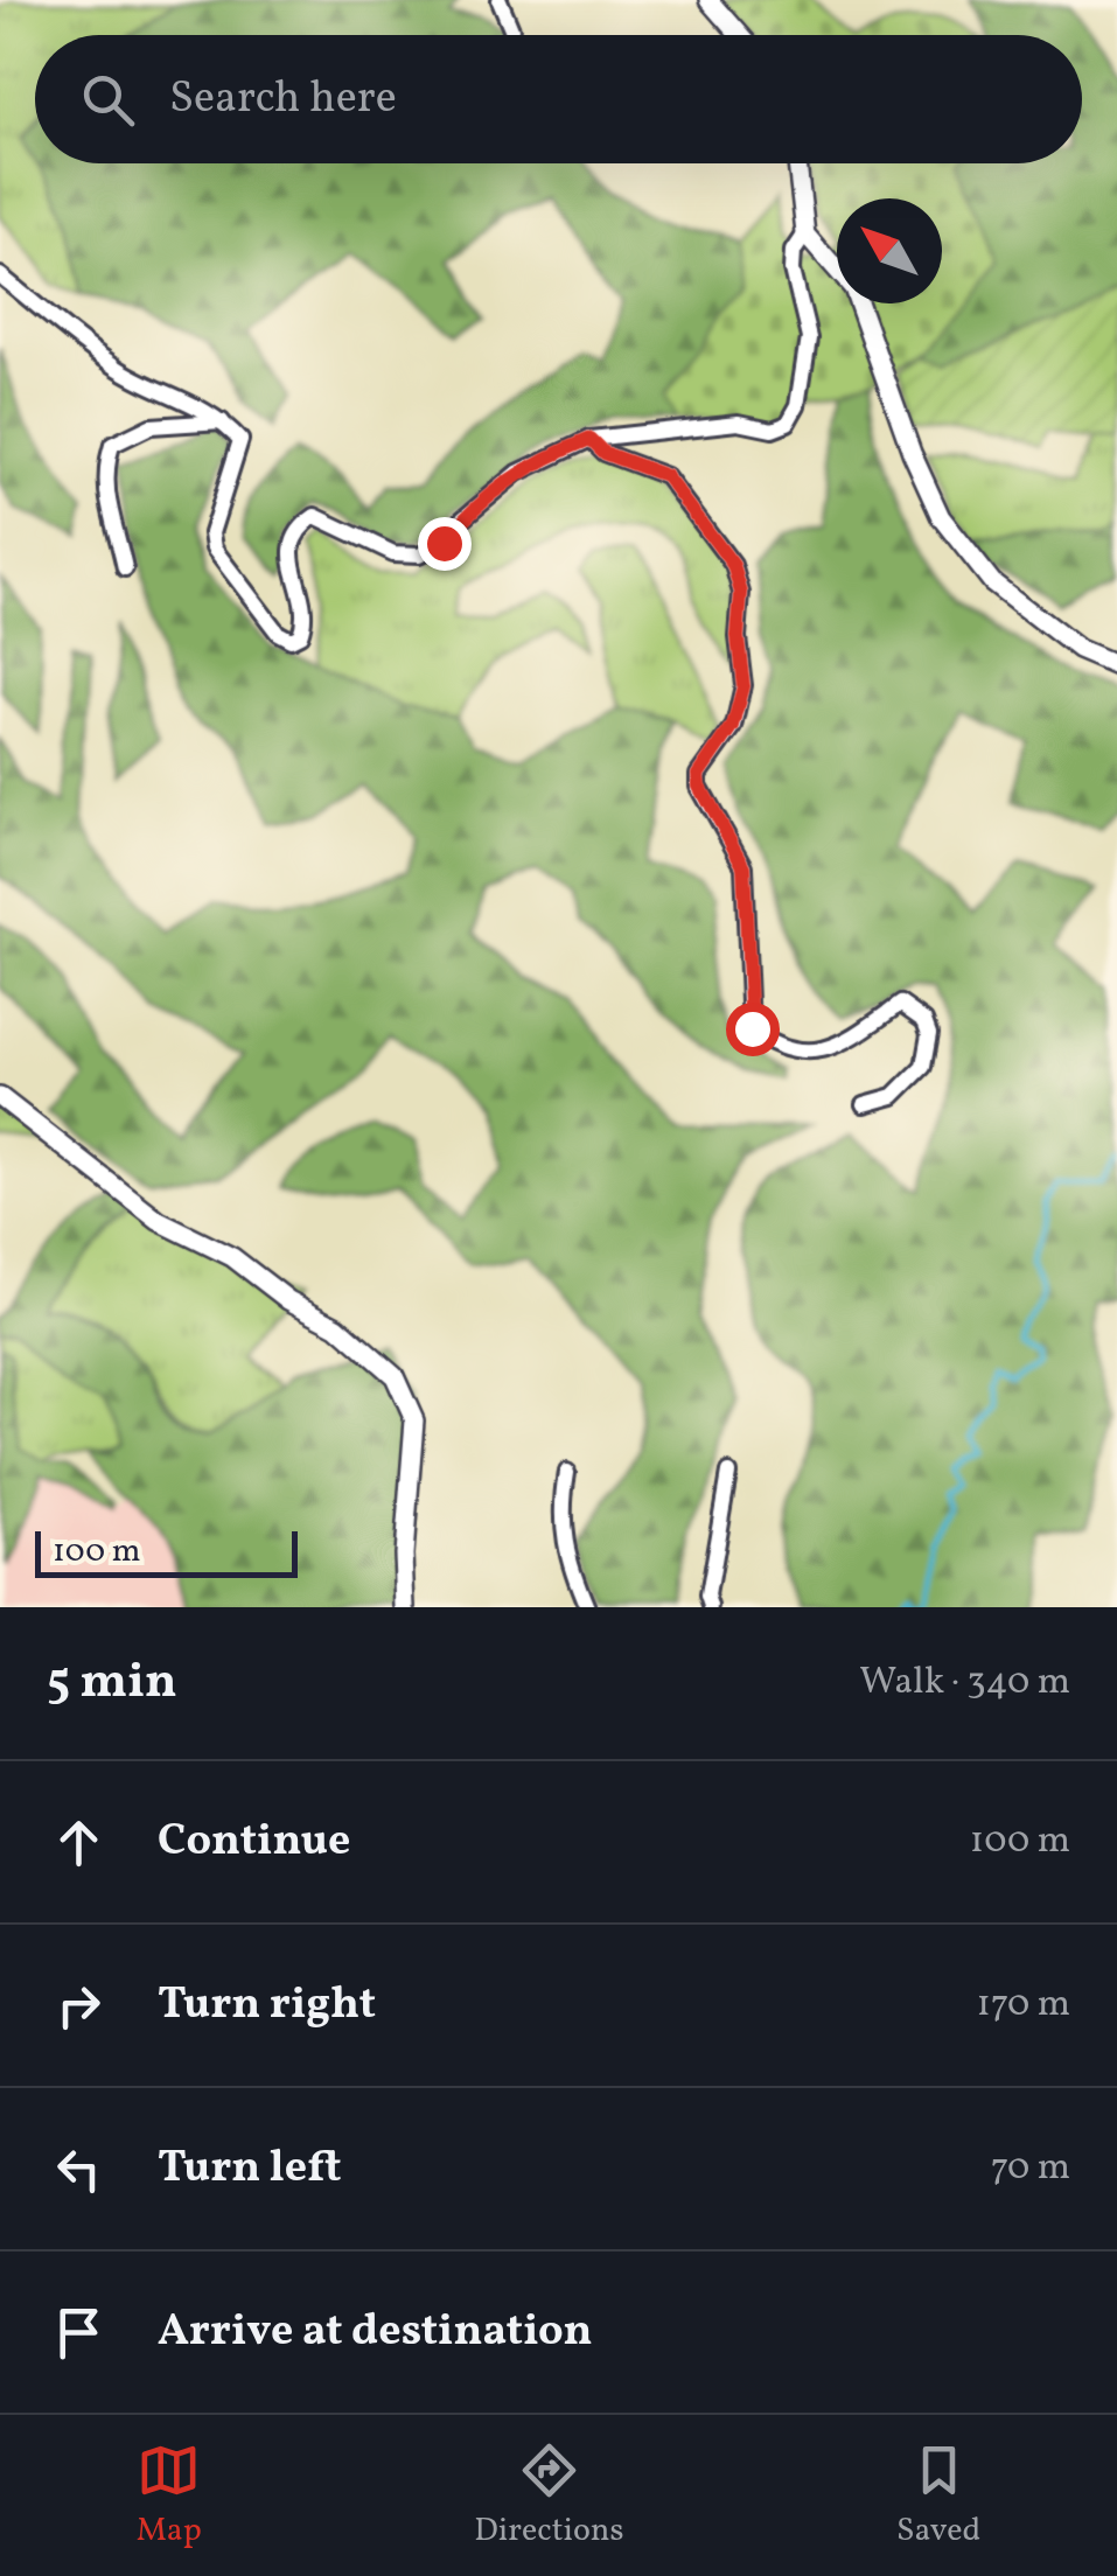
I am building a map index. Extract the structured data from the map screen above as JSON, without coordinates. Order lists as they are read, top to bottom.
{
  "scale_bar": "100 m",
  "north": "top left",
  "page": {
    "search": "Search here",
    "scale": "100 m",
    "heading": ["5 min", "Walk · 340 m"],
    "list": [
      ["Continue", "100 m"],
      ["Turn right", "170 m"],
      ["Turn left", "70 m"],
      "Arrive at destination"
    ],
    "nav": ["Map", "Directions", "Saved"]
  }
}
